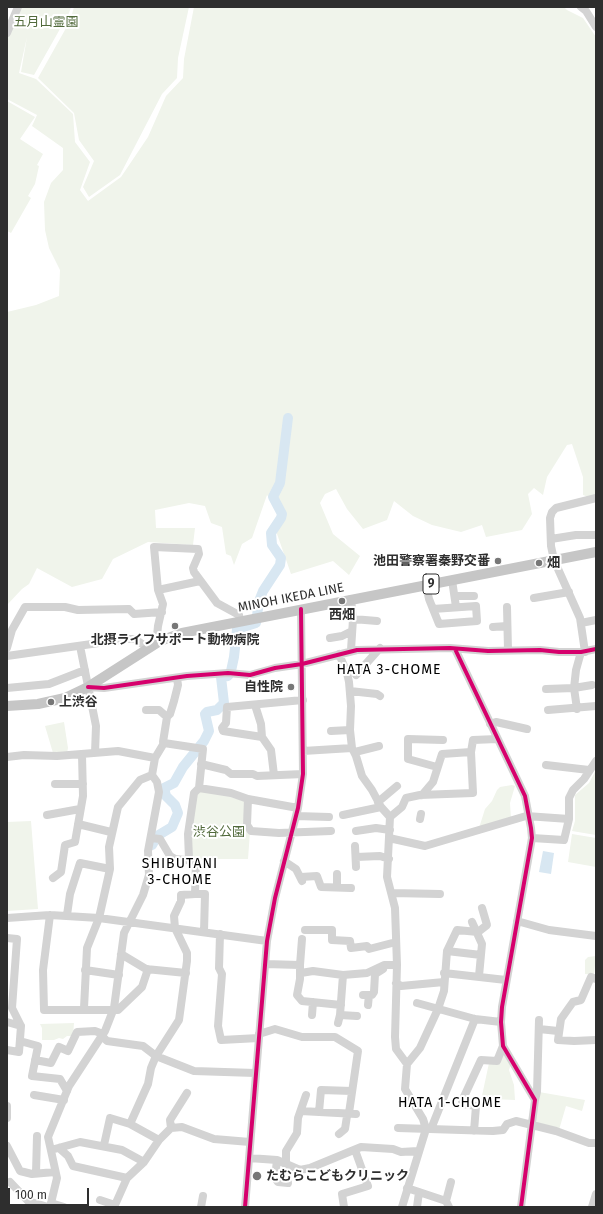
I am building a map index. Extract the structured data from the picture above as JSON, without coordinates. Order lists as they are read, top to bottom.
{
  "streets": {
    "main road": ["9", "MINOH IKEDA LINE"]
  },
  "districts": ["HATA 3-CHOME", "SHIBUTANI 3-CHOME", "HATA 1-CHOME"],
  "parks": ["五月山霊園", "渋谷公園"],
  "places": [
    "池田警察署秦野交番",
    "畑",
    "西畑",
    "北摂ライフサポート動物病院",
    "自性院",
    "上渋谷",
    "たむらこどもクリニック"
  ],
  "scale_bar": "100 m"
}
